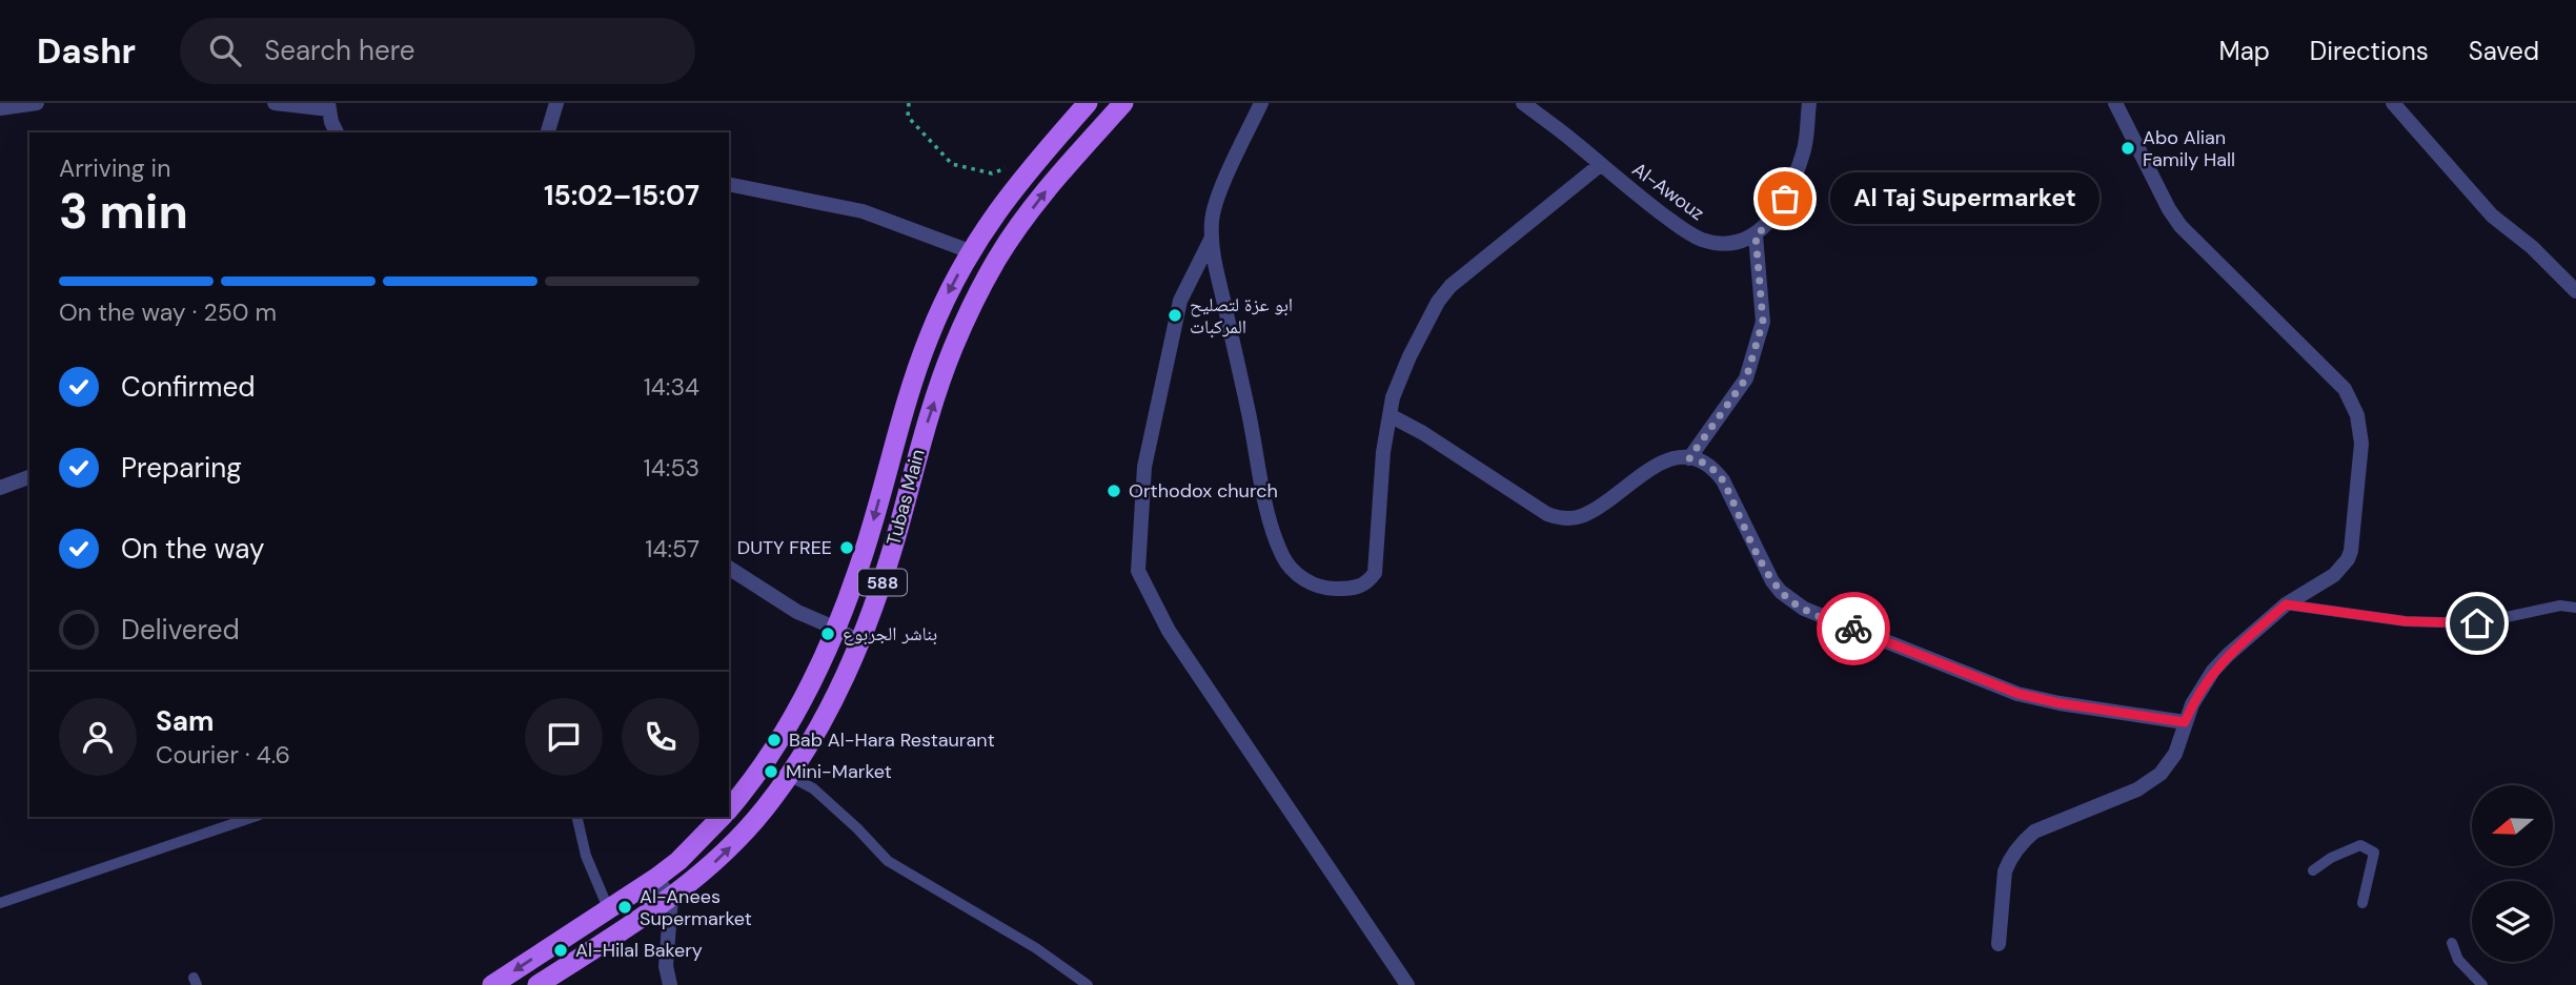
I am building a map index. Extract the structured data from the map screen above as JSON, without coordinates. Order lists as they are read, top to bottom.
{
  "streets": {
    "main road": ["Tubas Main", "588"],
    "street": ["Al-Awouz"]
  },
  "places": [
    "Abo Alian Family Hall",
    "Al Taj Supermarket",
    "ابو عزة لتصليح المركبات",
    "Orthodox church",
    "DUTY FREE",
    "بناشر الجربوع",
    "Bab Al-Hara Restaurant",
    "Mini-Market",
    "Al-Anees Supermarket",
    "Al-Hilal Bakery"
  ],
  "north": "left",
  "page": {
    "header": "Dashr",
    "search": "Search here",
    "nav": ["Map", "Directions", "Saved"],
    "heading": ["3 min", "Arriving in", "15:02–15:07"],
    "panel": ["Sam", "Courier · 4.6"],
    "bubble": "Al Taj Supermarket",
    "bar": "On the way · 250 m",
    "list": [
      ["Confirmed", "14:34"],
      ["Preparing", "14:53"],
      ["On the way", "14:57"],
      "Delivered"
    ]
  }
}
